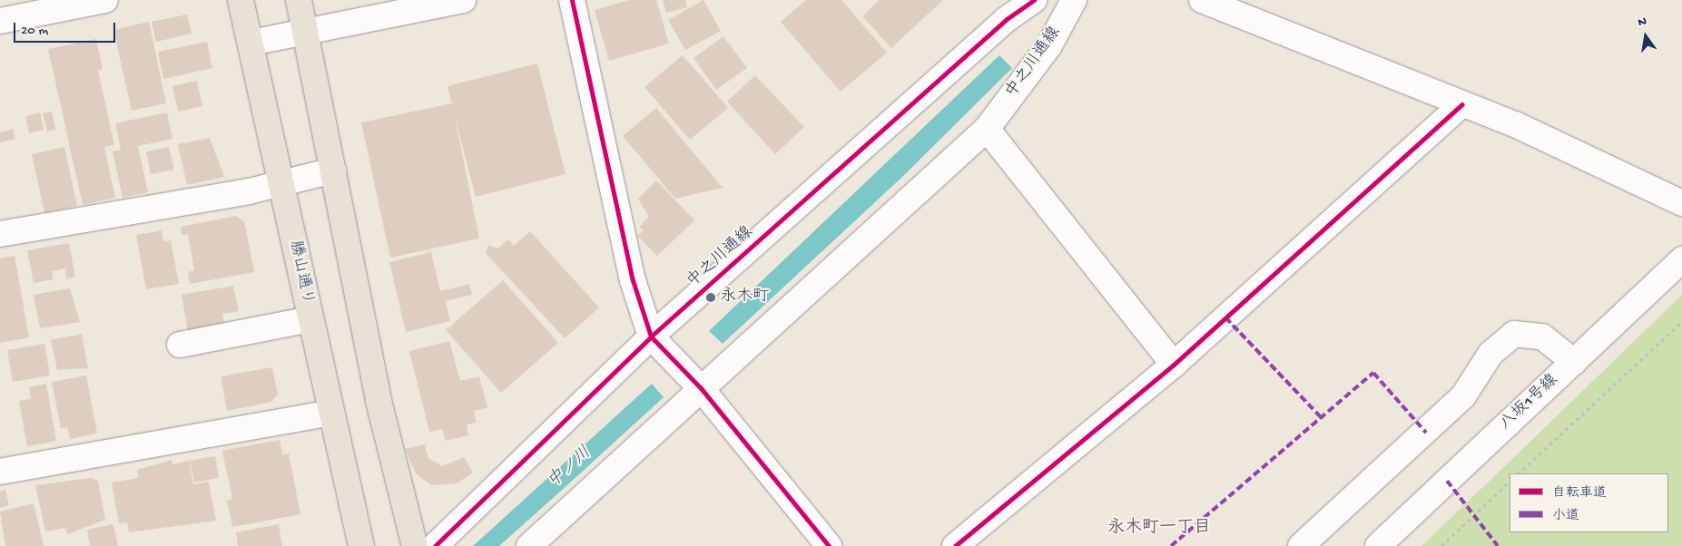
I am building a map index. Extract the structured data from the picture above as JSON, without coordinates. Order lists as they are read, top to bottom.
{
  "streets": {
    "highway": ["勝山通り"],
    "street": ["中之川通線", "八坂1号線"]
  },
  "districts": ["永木町一丁目"],
  "water": ["中ノ川"],
  "places": ["永木町"],
  "legend": ["自転車道", "小道"],
  "scale_bar": "20 m",
  "north": "top"
}
